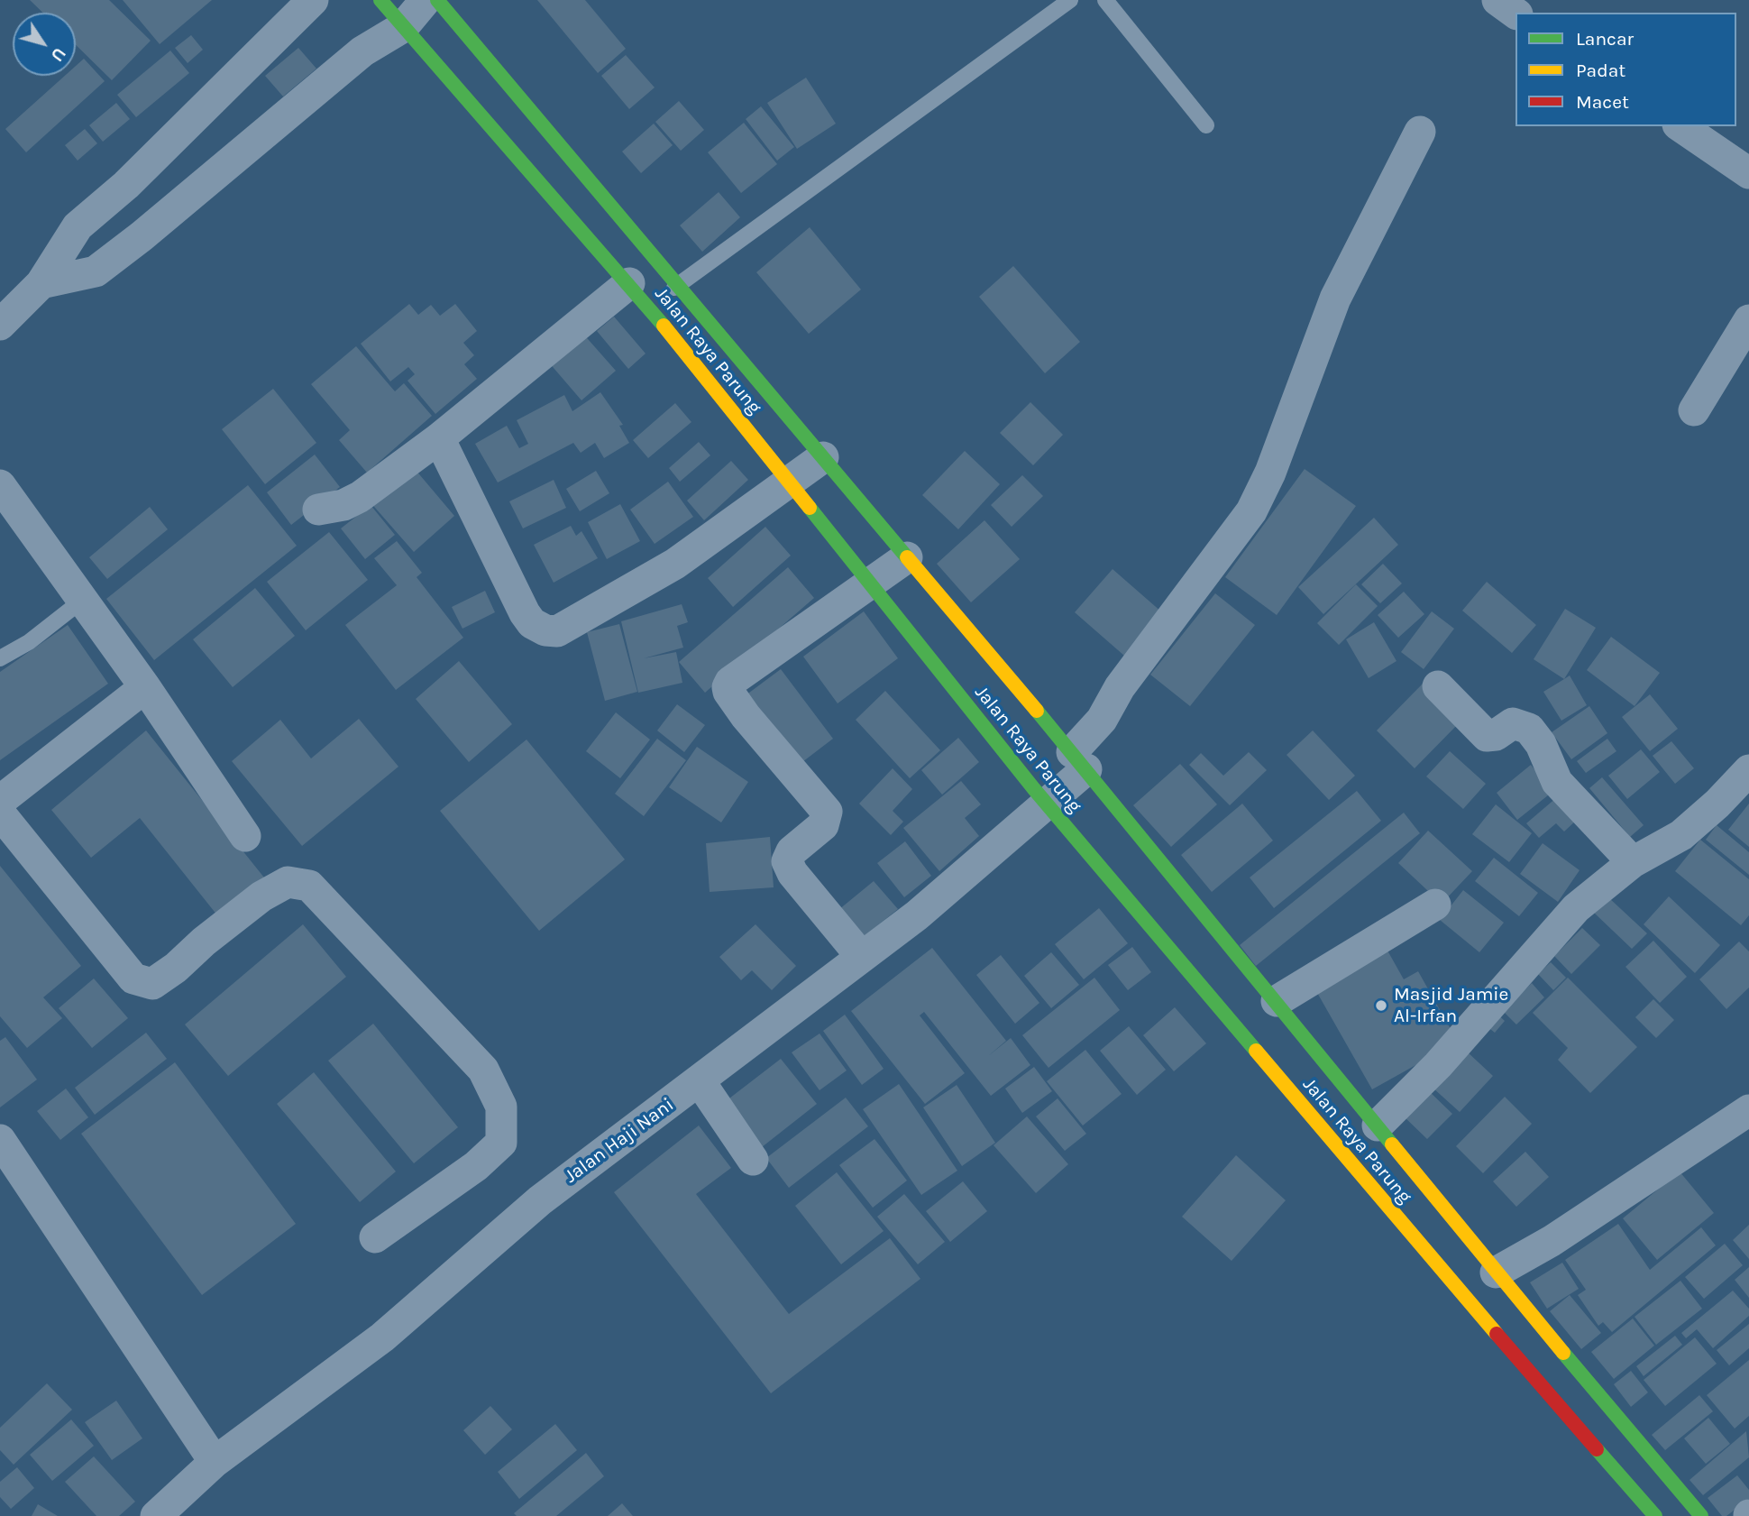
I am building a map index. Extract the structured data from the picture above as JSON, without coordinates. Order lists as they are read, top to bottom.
{
  "streets": {
    "highway": ["Jalan Raya Parung"],
    "street": ["Jalan Haji Nani"]
  },
  "crossings": [
    ["Jalan Raya Parung", "Jalan Haji Nani"]
  ],
  "places": ["Masjid Jamie Al-Irfan"],
  "legend": ["Lancar", "Padat", "Macet"],
  "north": "bottom right"
}
